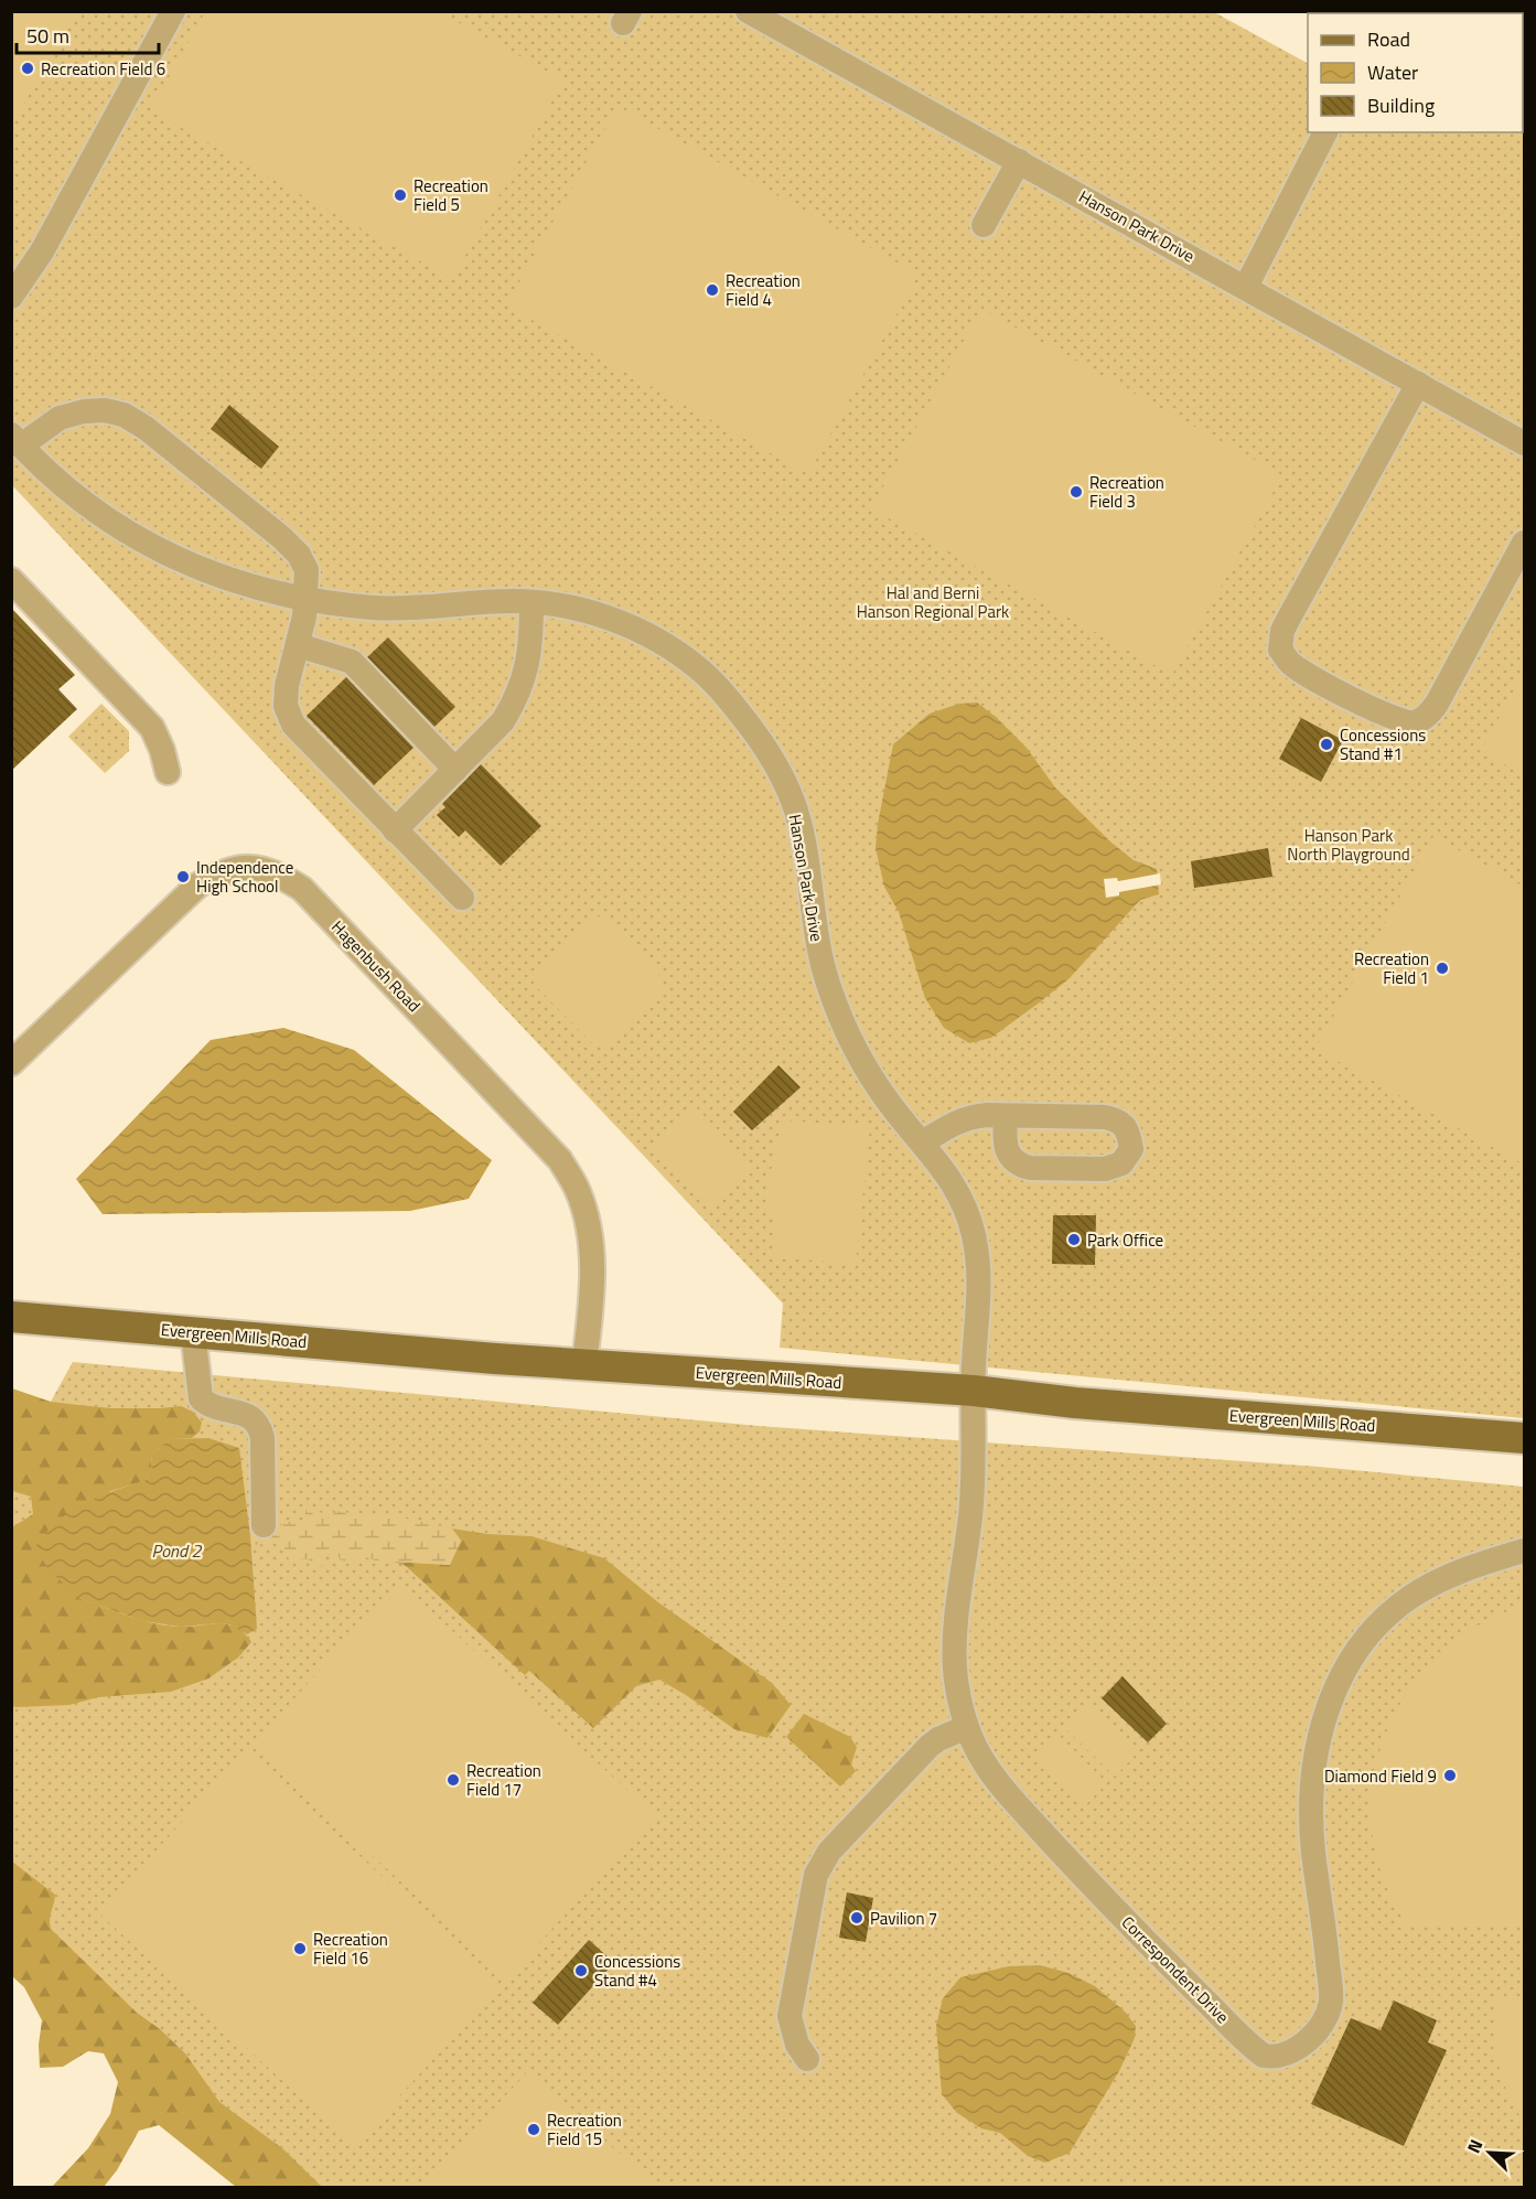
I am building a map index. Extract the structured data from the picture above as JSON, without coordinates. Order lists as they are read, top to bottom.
{
  "streets": {
    "main road": ["Evergreen Mills Road"],
    "street": ["Hanson Park Drive", "Hagenbush Road", "Correspondent Drive"]
  },
  "crossings": [
    ["Hanson Park Drive", "Evergreen Mills Road"],
    ["Hanson Park Drive", "Correspondent Drive"],
    ["Hagenbush Road", "Evergreen Mills Road"],
    ["Evergreen Mills Road", "Correspondent Drive"]
  ],
  "water": ["Pond 2"],
  "parks": ["Hal and Berni Hanson Regional Park", "Hanson Park North Playground"],
  "places": [
    "Recreation Field 6",
    "Recreation Field 5",
    "Recreation Field 4",
    "Recreation Field 3",
    "Concessions Stand #1",
    "Independence High School",
    "Recreation Field 1",
    "Park Office",
    "Diamond Field 9",
    "Recreation Field 17",
    "Pavilion 7",
    "Recreation Field 16",
    "Concessions Stand #4",
    "Recreation Field 15"
  ],
  "legend": ["Road", "Water", "Building"],
  "scale_bar": "50 m",
  "north": "top left"
}
